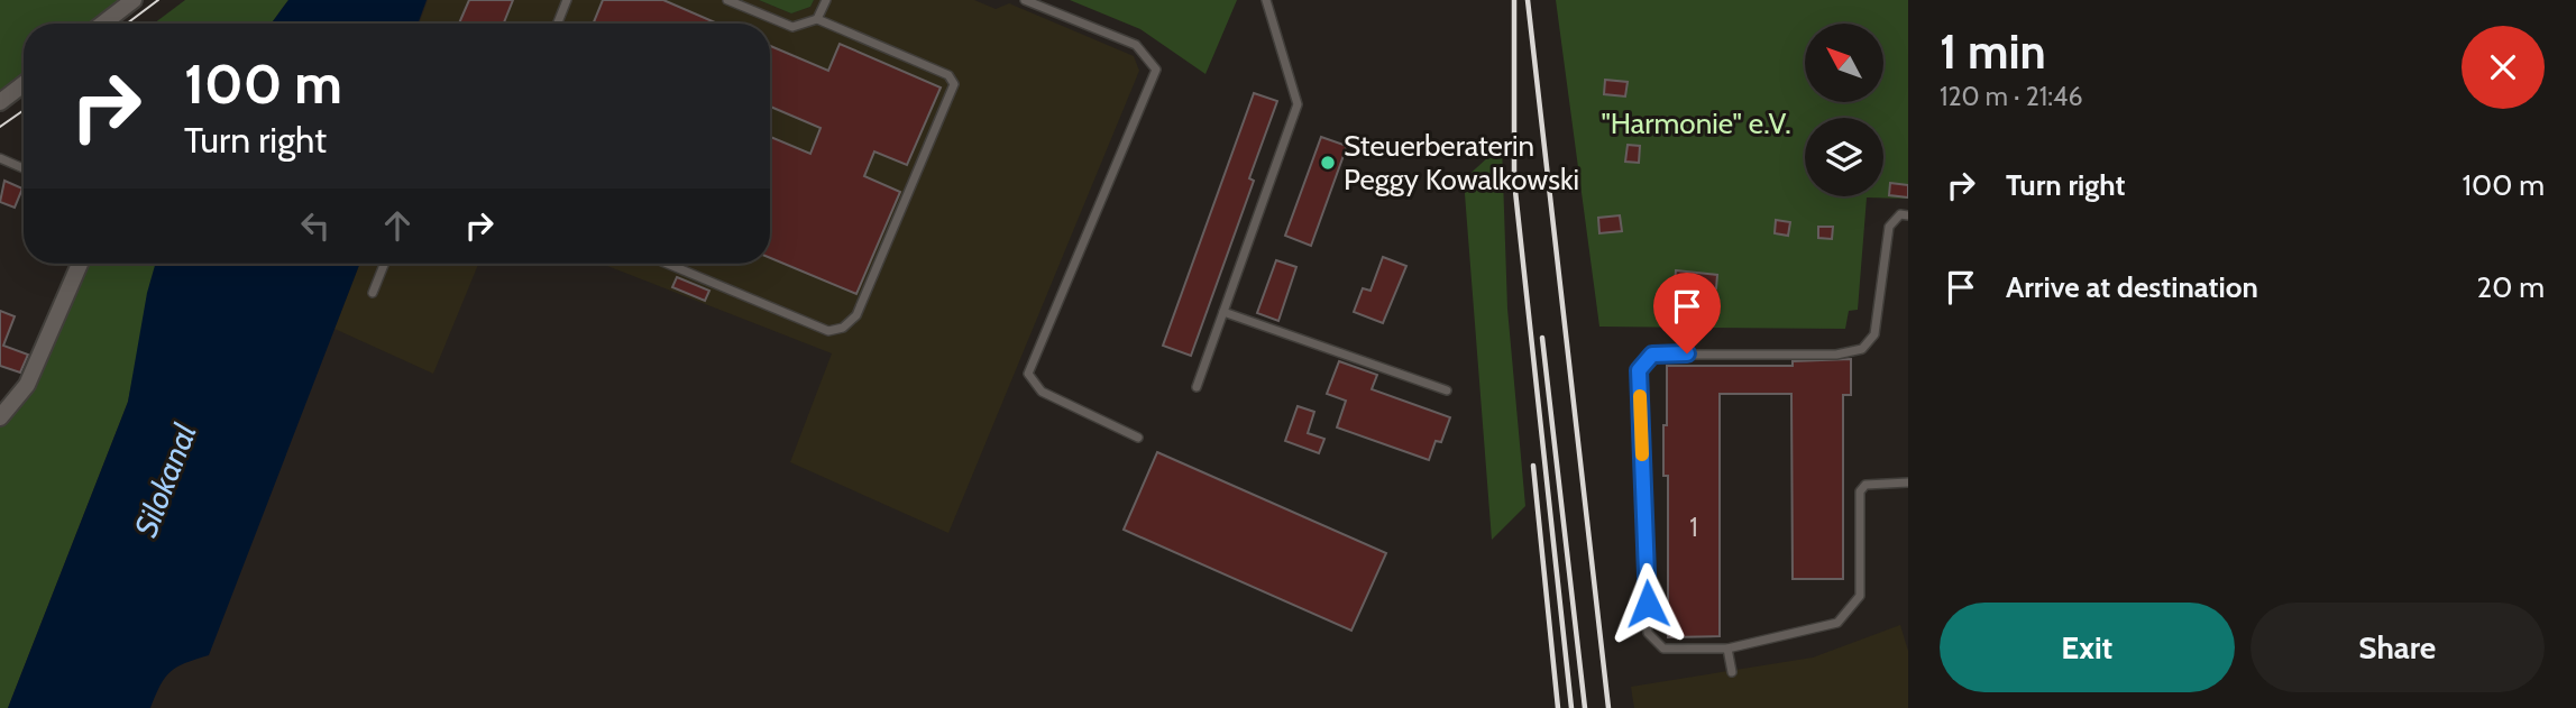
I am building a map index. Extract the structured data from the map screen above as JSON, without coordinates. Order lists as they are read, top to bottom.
{
  "water": ["Silokanal"],
  "parks": ["\"Harmonie\" e.V."],
  "places": ["Steuerberaterin Peggy Kowalkowski"],
  "house_numbers": ["1"],
  "north": "top left",
  "page": {
    "heading": ["1 min", "120 m · 21:46"],
    "turn": ["100 m", "Turn right"],
    "list": [
      {
        "name": "Turn right",
        "value": "100 m"
      },
      {
        "name": "Arrive at destination",
        "value": "20 m"
      }
    ],
    "buttons": ["Exit", "Share"]
  }
}
